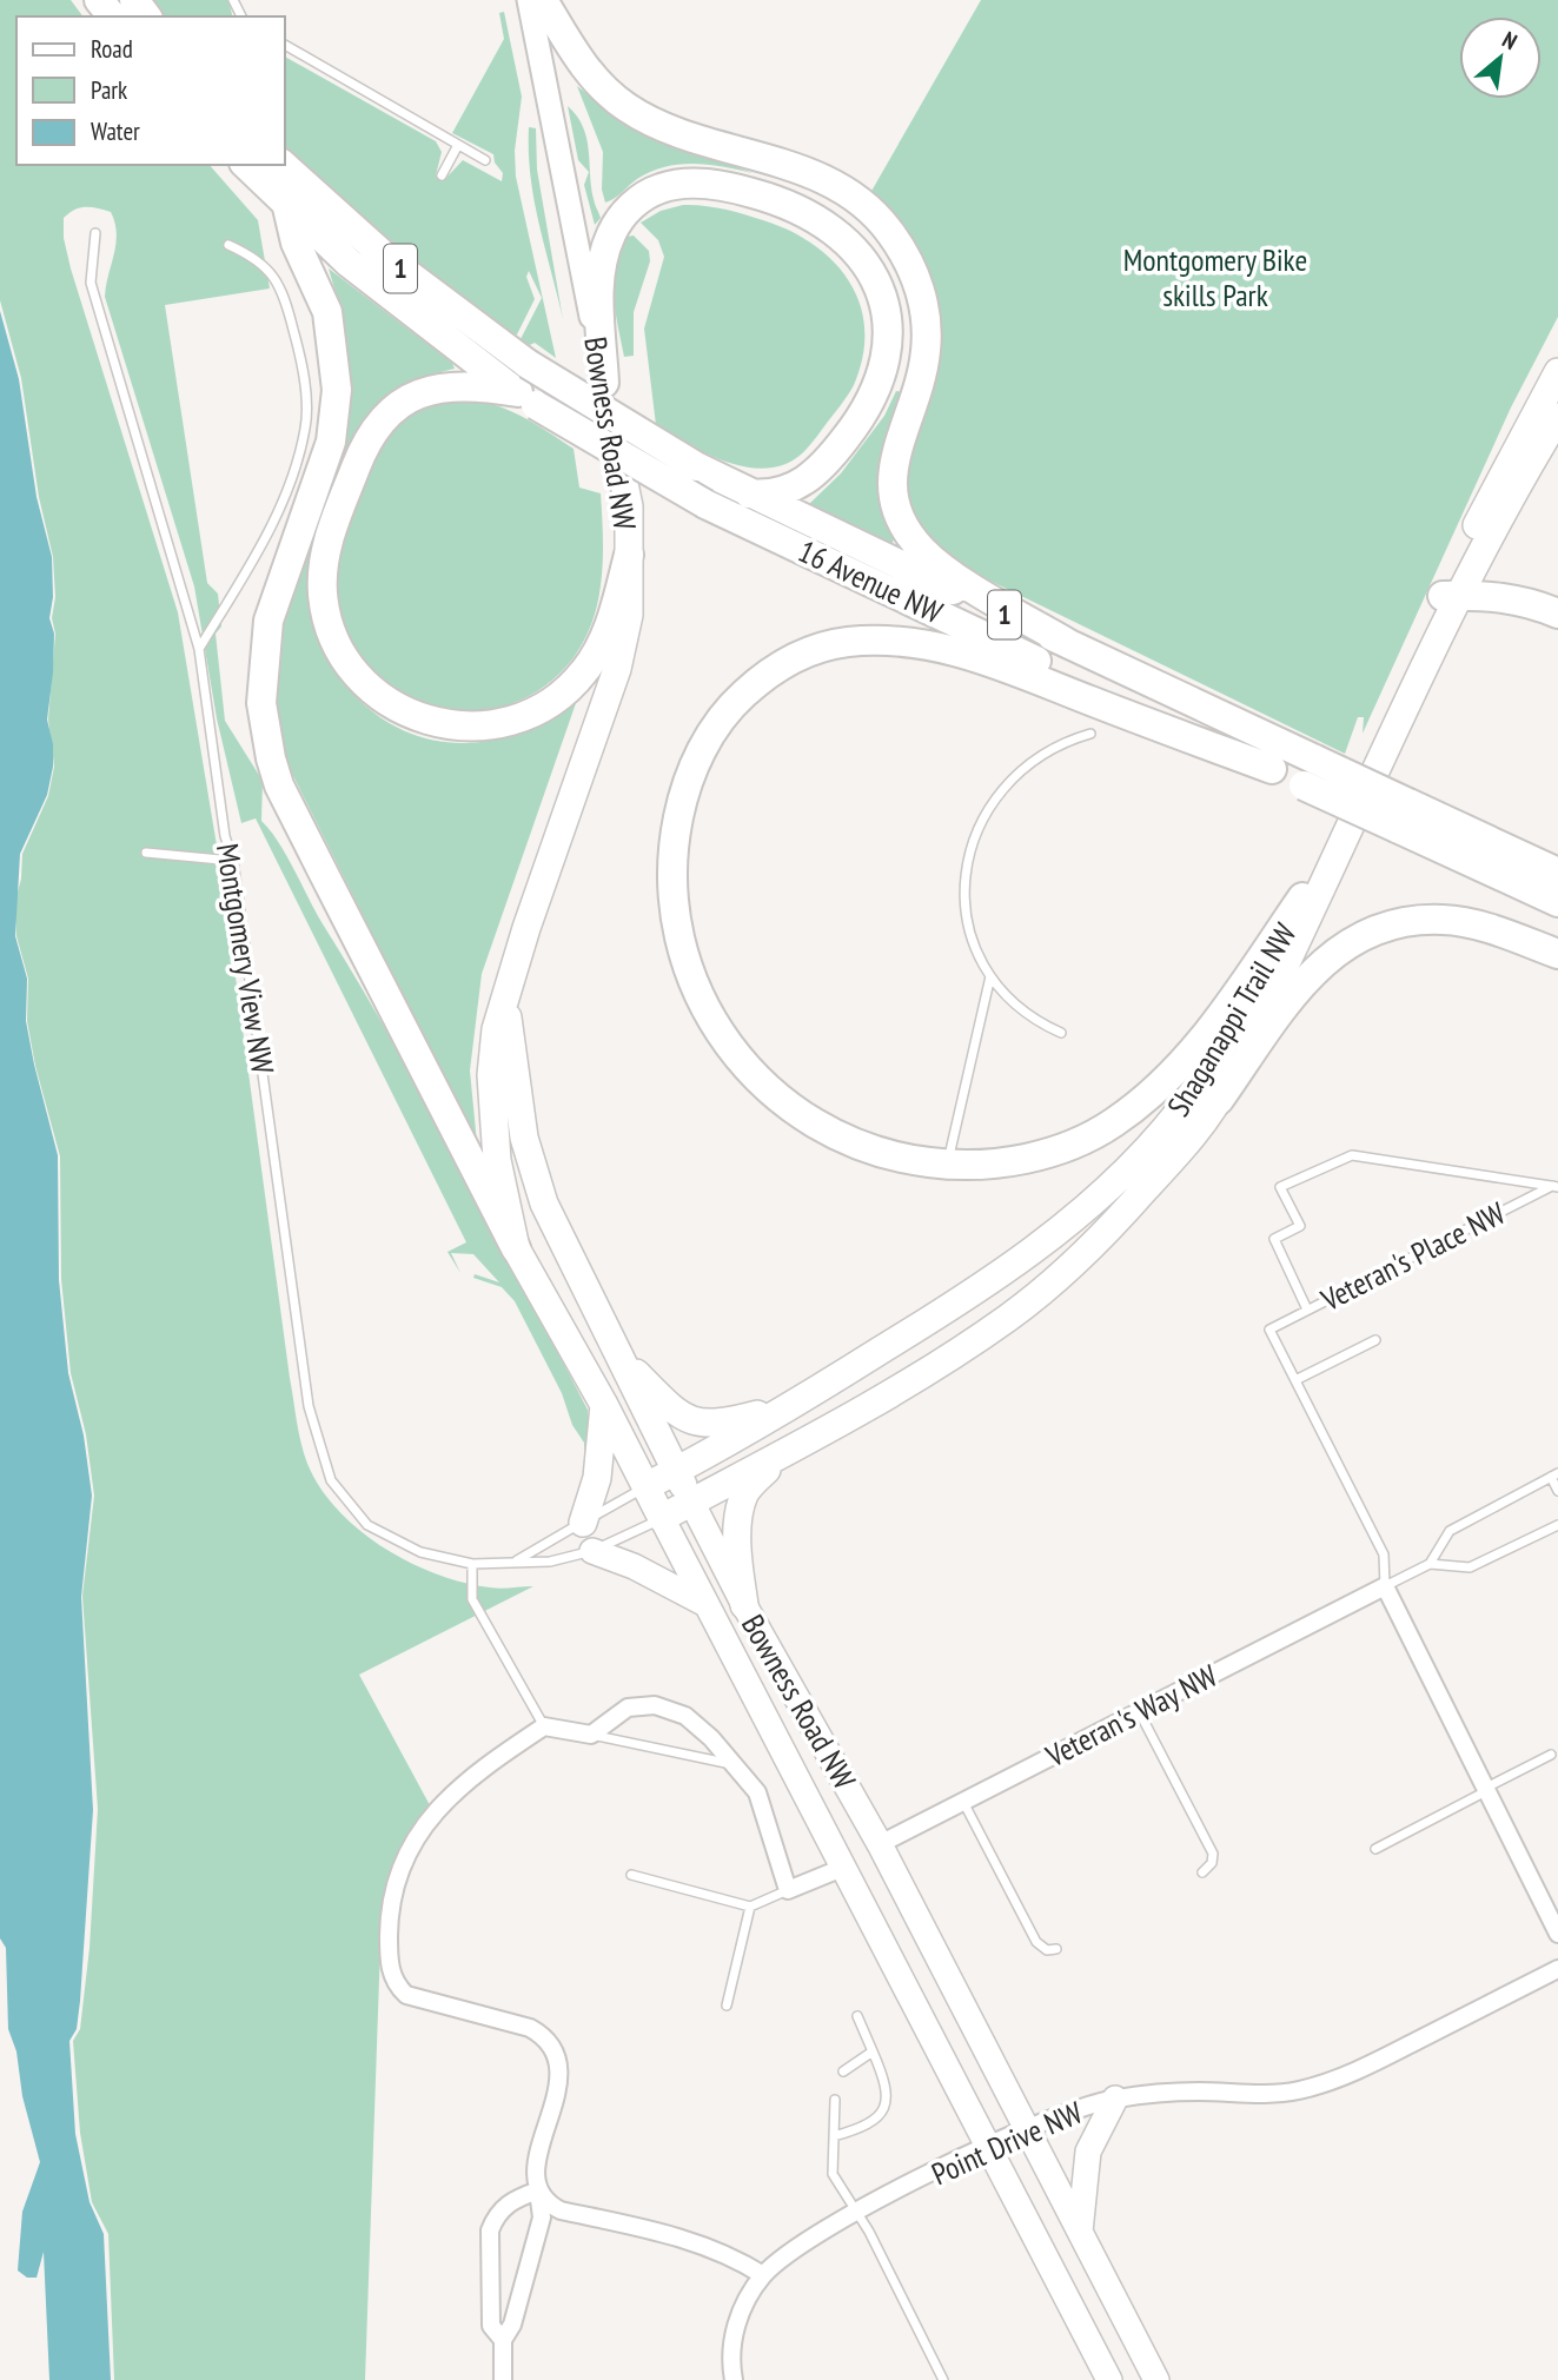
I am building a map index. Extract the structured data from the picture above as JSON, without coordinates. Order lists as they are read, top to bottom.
{
  "streets": {
    "highway": ["1", "16 Avenue NW"],
    "main road": ["Bowness Road NW", "Shaganappi Trail NW"],
    "street": ["Veteran's Way NW", "Point Drive NW"],
    "lane": ["Montgomery View NW", "Veteran's Place NW"]
  },
  "crossings": [
    ["Bowness Road NW", "Montgomery View NW"],
    ["Bowness Road NW", "Shaganappi Trail NW"],
    ["Bowness Road NW", "Veteran's Way NW"],
    ["Bowness Road NW", "Point Drive NW"],
    ["Montgomery View NW", "Shaganappi Trail NW"]
  ],
  "parks": ["Montgomery Bike skills Park"],
  "legend": ["Road", "Park", "Water"],
  "north": "top right"
}
